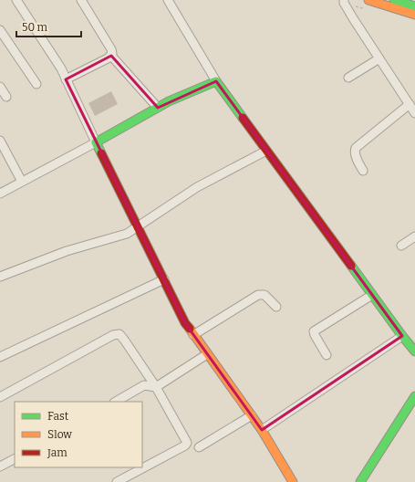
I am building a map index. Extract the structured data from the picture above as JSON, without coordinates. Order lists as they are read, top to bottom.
{
  "legend": ["Fast", "Slow", "Jam"],
  "scale_bar": "50 m"
}
